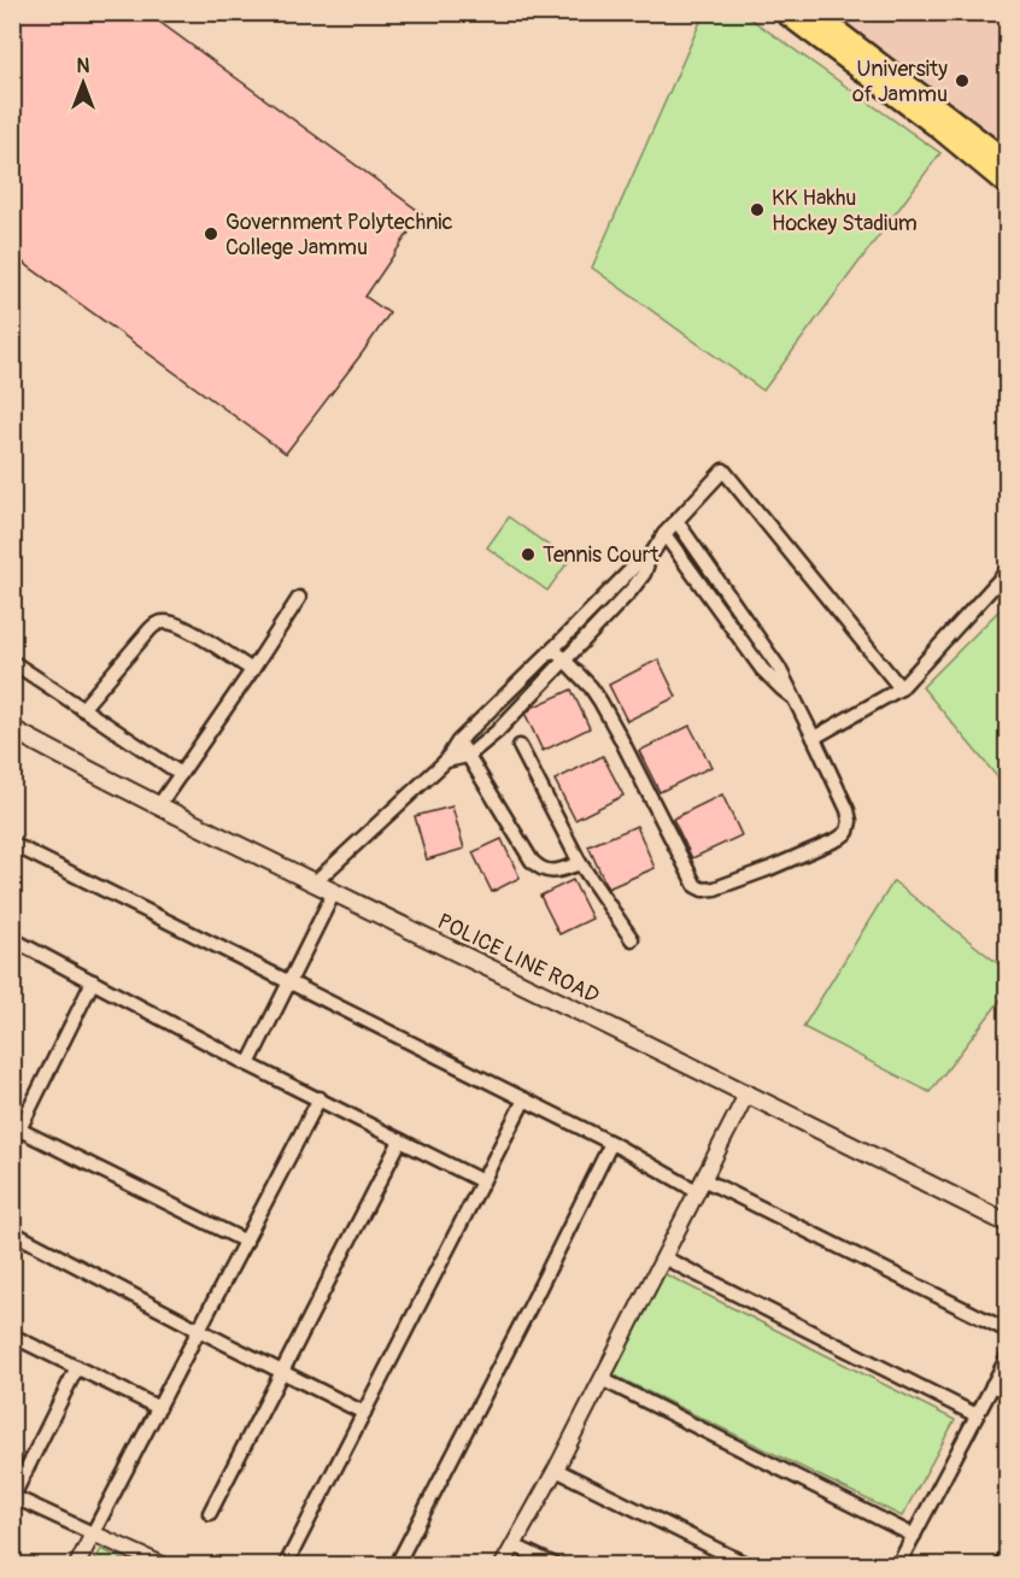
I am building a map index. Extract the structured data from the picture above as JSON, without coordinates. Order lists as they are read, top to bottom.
{
  "streets": {
    "main road": ["POLICE LINE ROAD"]
  },
  "places": [
    "University of Jammu",
    "KK Hakhu Hockey Stadium",
    "Government Polytechnic College Jammu",
    "Tennis Court"
  ],
  "north": "top"
}
